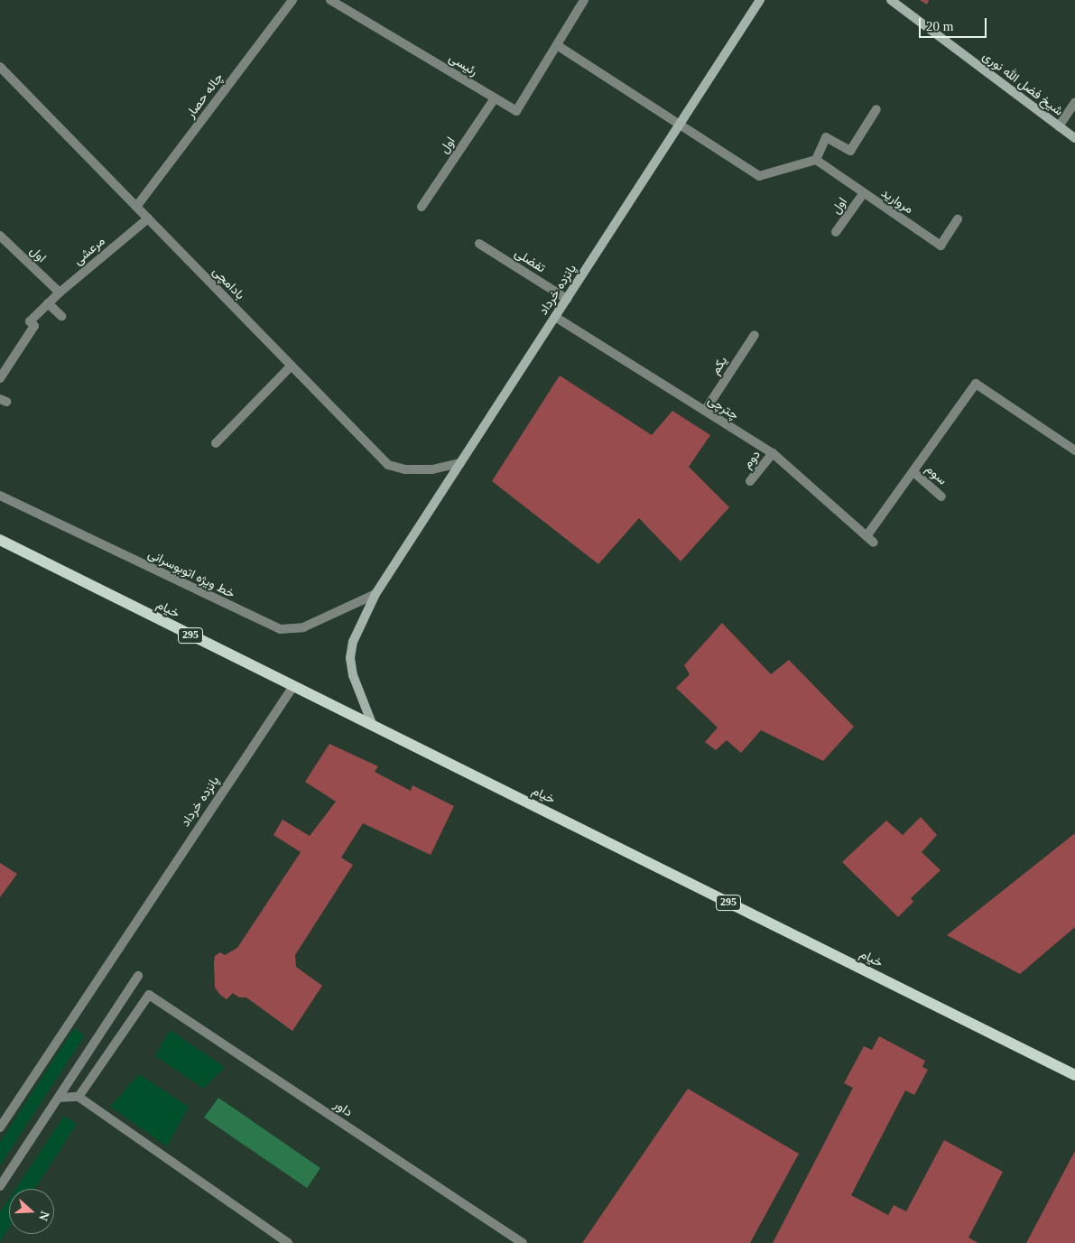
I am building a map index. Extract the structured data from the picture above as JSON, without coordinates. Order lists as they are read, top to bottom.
{
  "streets": {
    "main road": [
      "شیخ فضل الله نوری",
      "پانزده خرداد",
      "خیام",
      "295"
    ],
    "street": [
      "رئیسی",
      "چاله حصار",
      "اول",
      "مروارید",
      "مرعشی",
      "تفضلی",
      "بادامچی",
      "یکم",
      "چترچی",
      "دوم",
      "سوم",
      "خط ویژه اتوبوسرانی",
      "داور"
    ]
  },
  "crossings": [
    ["رئیسی", "اول"],
    ["چاله حصار", "بادامچی"],
    ["اول", "مروارید"],
    ["اول", "مرعشی"],
    ["مرعشی", "بادامچی"],
    ["تفضلی", "پانزده خرداد"],
    ["بادامچی", "پانزده خرداد"],
    ["پانزده خرداد", "چترچی"],
    ["پانزده خرداد", "خط ویژه اتوبوسرانی"],
    ["پانزده خرداد", "خیام"],
    ["یکم", "چترچی"],
    ["چترچی", "دوم"],
    ["چترچی", "سوم"]
  ],
  "scale_bar": "20 m",
  "north": "right"
}
